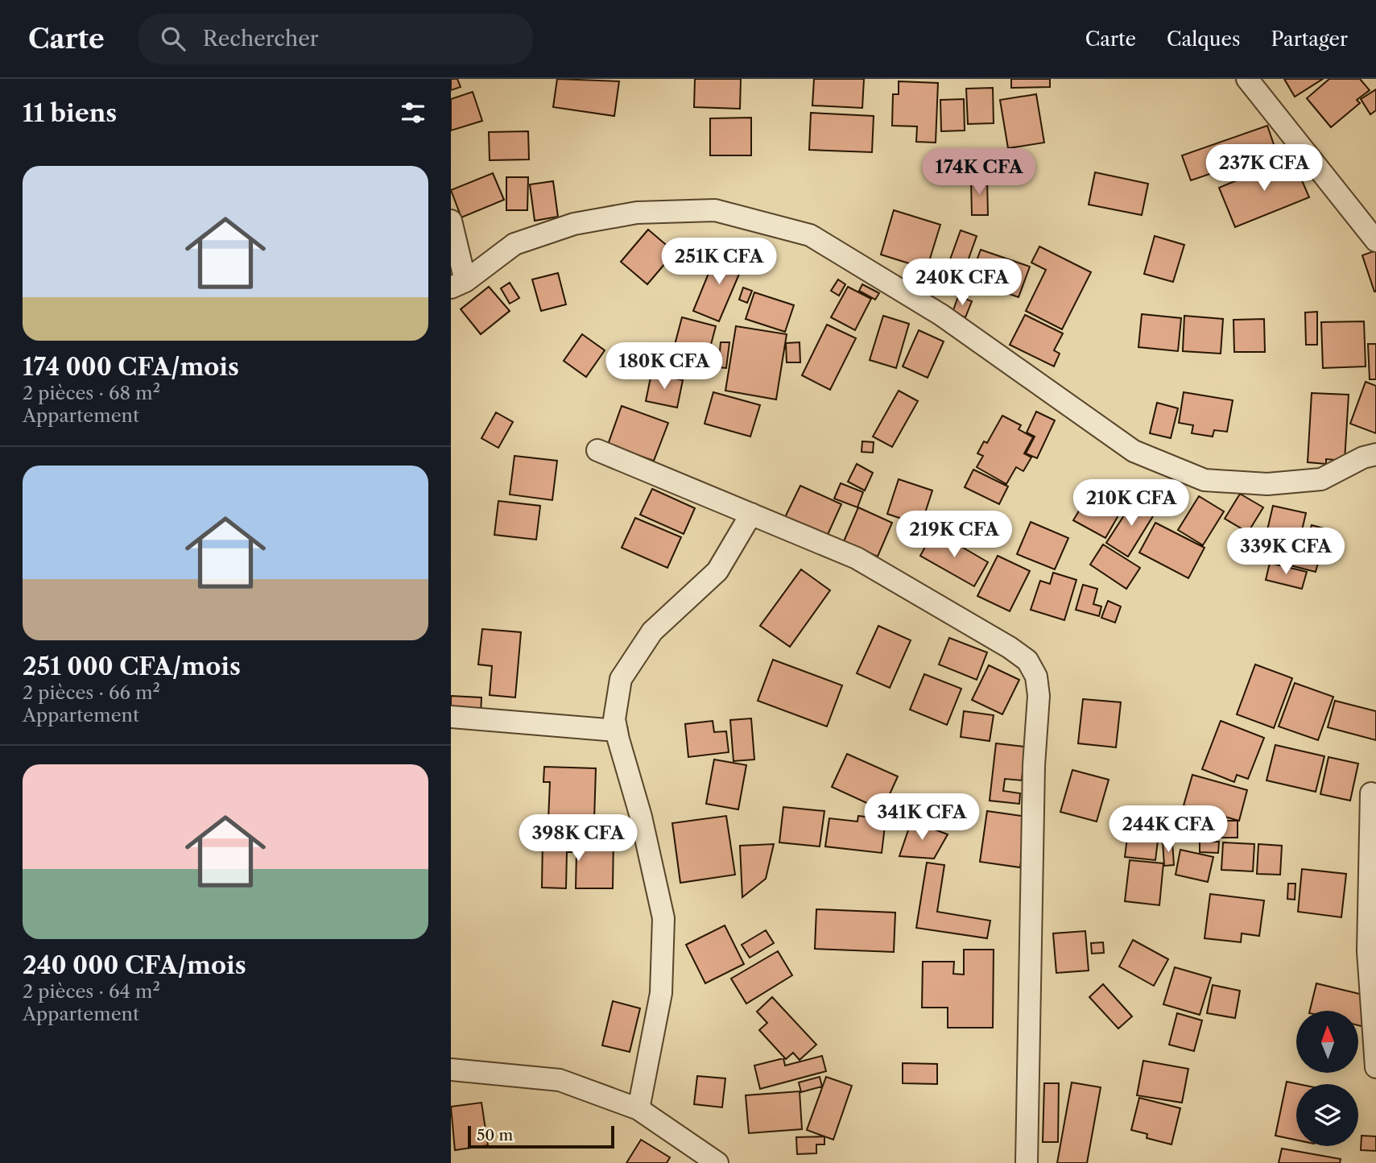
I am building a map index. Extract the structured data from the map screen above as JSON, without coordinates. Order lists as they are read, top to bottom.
{
  "scale_bar": "50 m",
  "north": "top",
  "page": {
    "header": "Carte",
    "search": "Rechercher",
    "nav": ["Carte", "Calques", "Partager"],
    "heading": "11 biens",
    "price": [
      "237K CFA",
      "174K CFA",
      "251K CFA",
      "240K CFA",
      "180K CFA",
      "210K CFA",
      "219K CFA",
      "339K CFA",
      "341K CFA",
      "244K CFA",
      "398K CFA"
    ],
    "list": [
      {
        "name": "174 000 CFA/mois",
        "note": "2 pièces · 68 m² · Appartement"
      },
      {
        "name": "251 000 CFA/mois",
        "note": "2 pièces · 66 m² · Appartement"
      },
      {
        "name": "240 000 CFA/mois",
        "note": "2 pièces · 64 m² · Appartement"
      }
    ],
    "scale": "50 m"
  }
}
